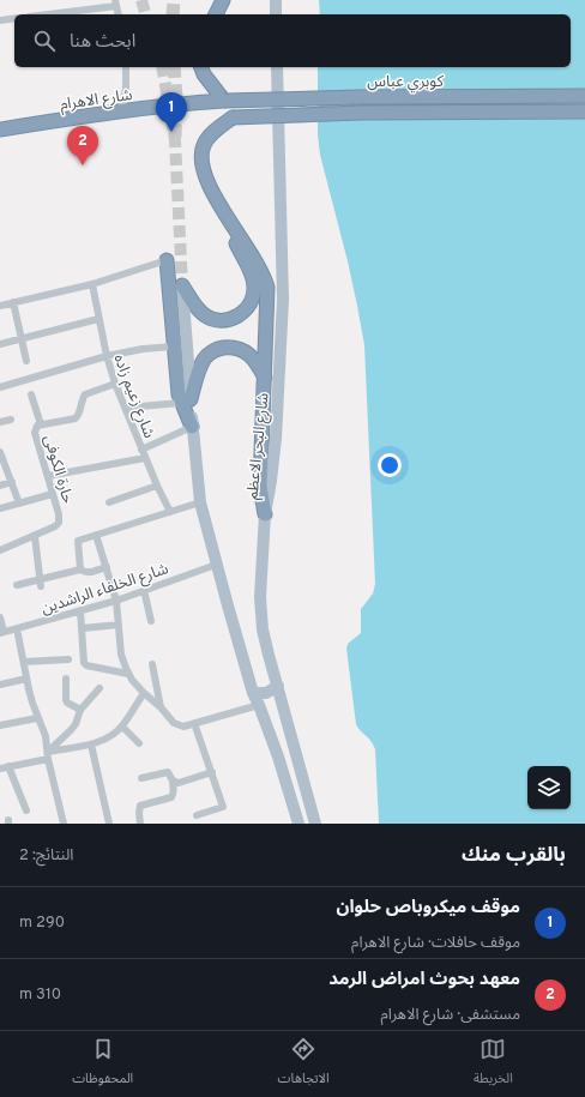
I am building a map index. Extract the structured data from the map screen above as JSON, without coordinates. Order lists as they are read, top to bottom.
{
  "streets": {
    "highway": ["كوبري عباس", "شارع الاهرام"],
    "main road": ["شارع البحر الاعظم"],
    "street": ["شارع زعيم زاده", "حارة الكوفى", "شارع الخلفاء الراشدين"]
  },
  "crossings": [
    ["كوبري عباس", "شارع الاهرام"],
    ["شارع زعيم زاده", "حارة الكوفى"]
  ],
  "page": {
    "search": "ابحث هنا",
    "pins": ["1", "2"],
    "heading": ["بالقرب منك", "النتائج: 2"],
    "list": [
      {
        "mark": "1",
        "name": "موقف ميكروباص حلوان",
        "note": "موقف حافلات · شارع الاهرام",
        "value": "290 m"
      },
      {
        "mark": "2",
        "name": "معهد بحوث امراض الرمد",
        "note": "مستشفى · شارع الاهرام",
        "value": "310 m"
      }
    ],
    "nav": ["الخريطة", "الاتجاهات", "المحفوظات"]
  }
}
